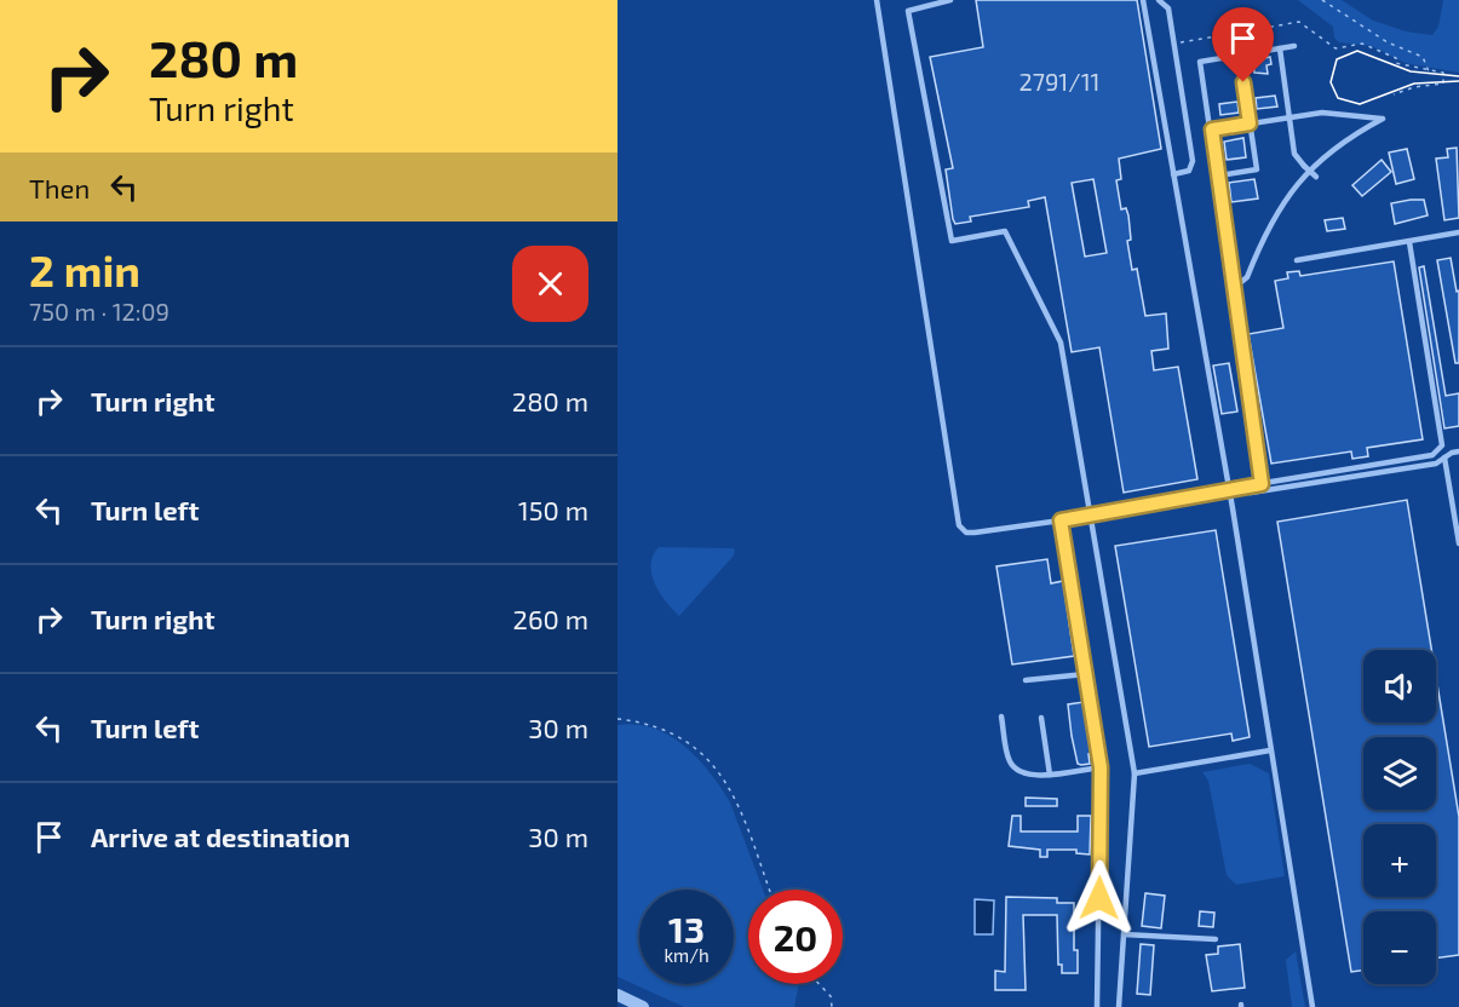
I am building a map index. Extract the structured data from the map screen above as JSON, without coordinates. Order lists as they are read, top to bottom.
{
  "house_numbers": ["2791/11"],
  "page": {
    "turn": ["280 m", "Turn right"],
    "then": "Then",
    "heading": ["2 min", "750 m · 12:09"],
    "list": [
      {
        "name": "Turn right",
        "value": "280 m"
      },
      {
        "name": "Turn left",
        "value": "150 m"
      },
      {
        "name": "Turn right",
        "value": "260 m"
      },
      {
        "name": "Turn left",
        "value": "30 m"
      },
      {
        "name": "Arrive at destination",
        "value": "30 m"
      }
    ],
    "map_buttons": ["+", "−"],
    "speed": "13 km/h",
    "limit": "20"
  }
}
